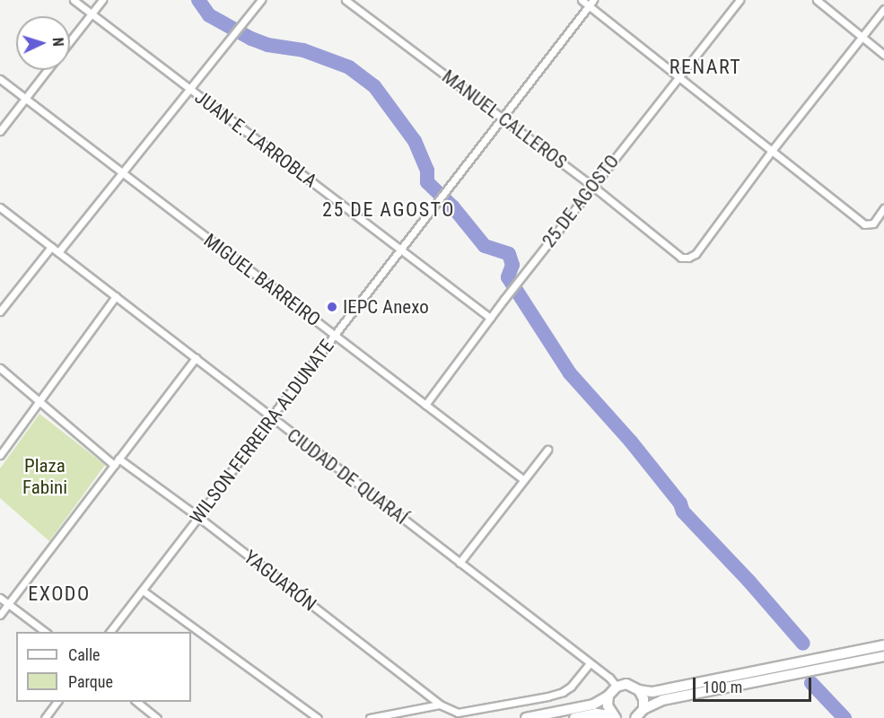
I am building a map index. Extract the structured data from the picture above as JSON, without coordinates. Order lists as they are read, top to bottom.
{
  "streets": {
    "street": [
      "MANUEL CALLEROS",
      "JUAN E. LARROBLA",
      "25 DE AGOSTO",
      "MIGUEL BARREIRO",
      "WILSON FERREIRA ALDUNATE",
      "CIUDAD DE QUARAÍ",
      "YAGUARÓN"
    ]
  },
  "crossings": [
    ["MANUEL CALLEROS", "25 DE AGOSTO"],
    ["MANUEL CALLEROS", "WILSON FERREIRA ALDUNATE"],
    ["JUAN E. LARROBLA", "25 DE AGOSTO"],
    ["JUAN E. LARROBLA", "WILSON FERREIRA ALDUNATE"],
    ["25 DE AGOSTO", "MIGUEL BARREIRO"],
    ["MIGUEL BARREIRO", "WILSON FERREIRA ALDUNATE"],
    ["WILSON FERREIRA ALDUNATE", "CIUDAD DE QUARAÍ"],
    ["WILSON FERREIRA ALDUNATE", "YAGUARÓN"]
  ],
  "districts": ["RENART", "25 DE AGOSTO", "EXODO"],
  "parks": ["Plaza Fabini"],
  "places": ["IEPC Anexo"],
  "legend": ["Calle", "Parque"],
  "scale_bar": "100 m",
  "north": "right"
}
